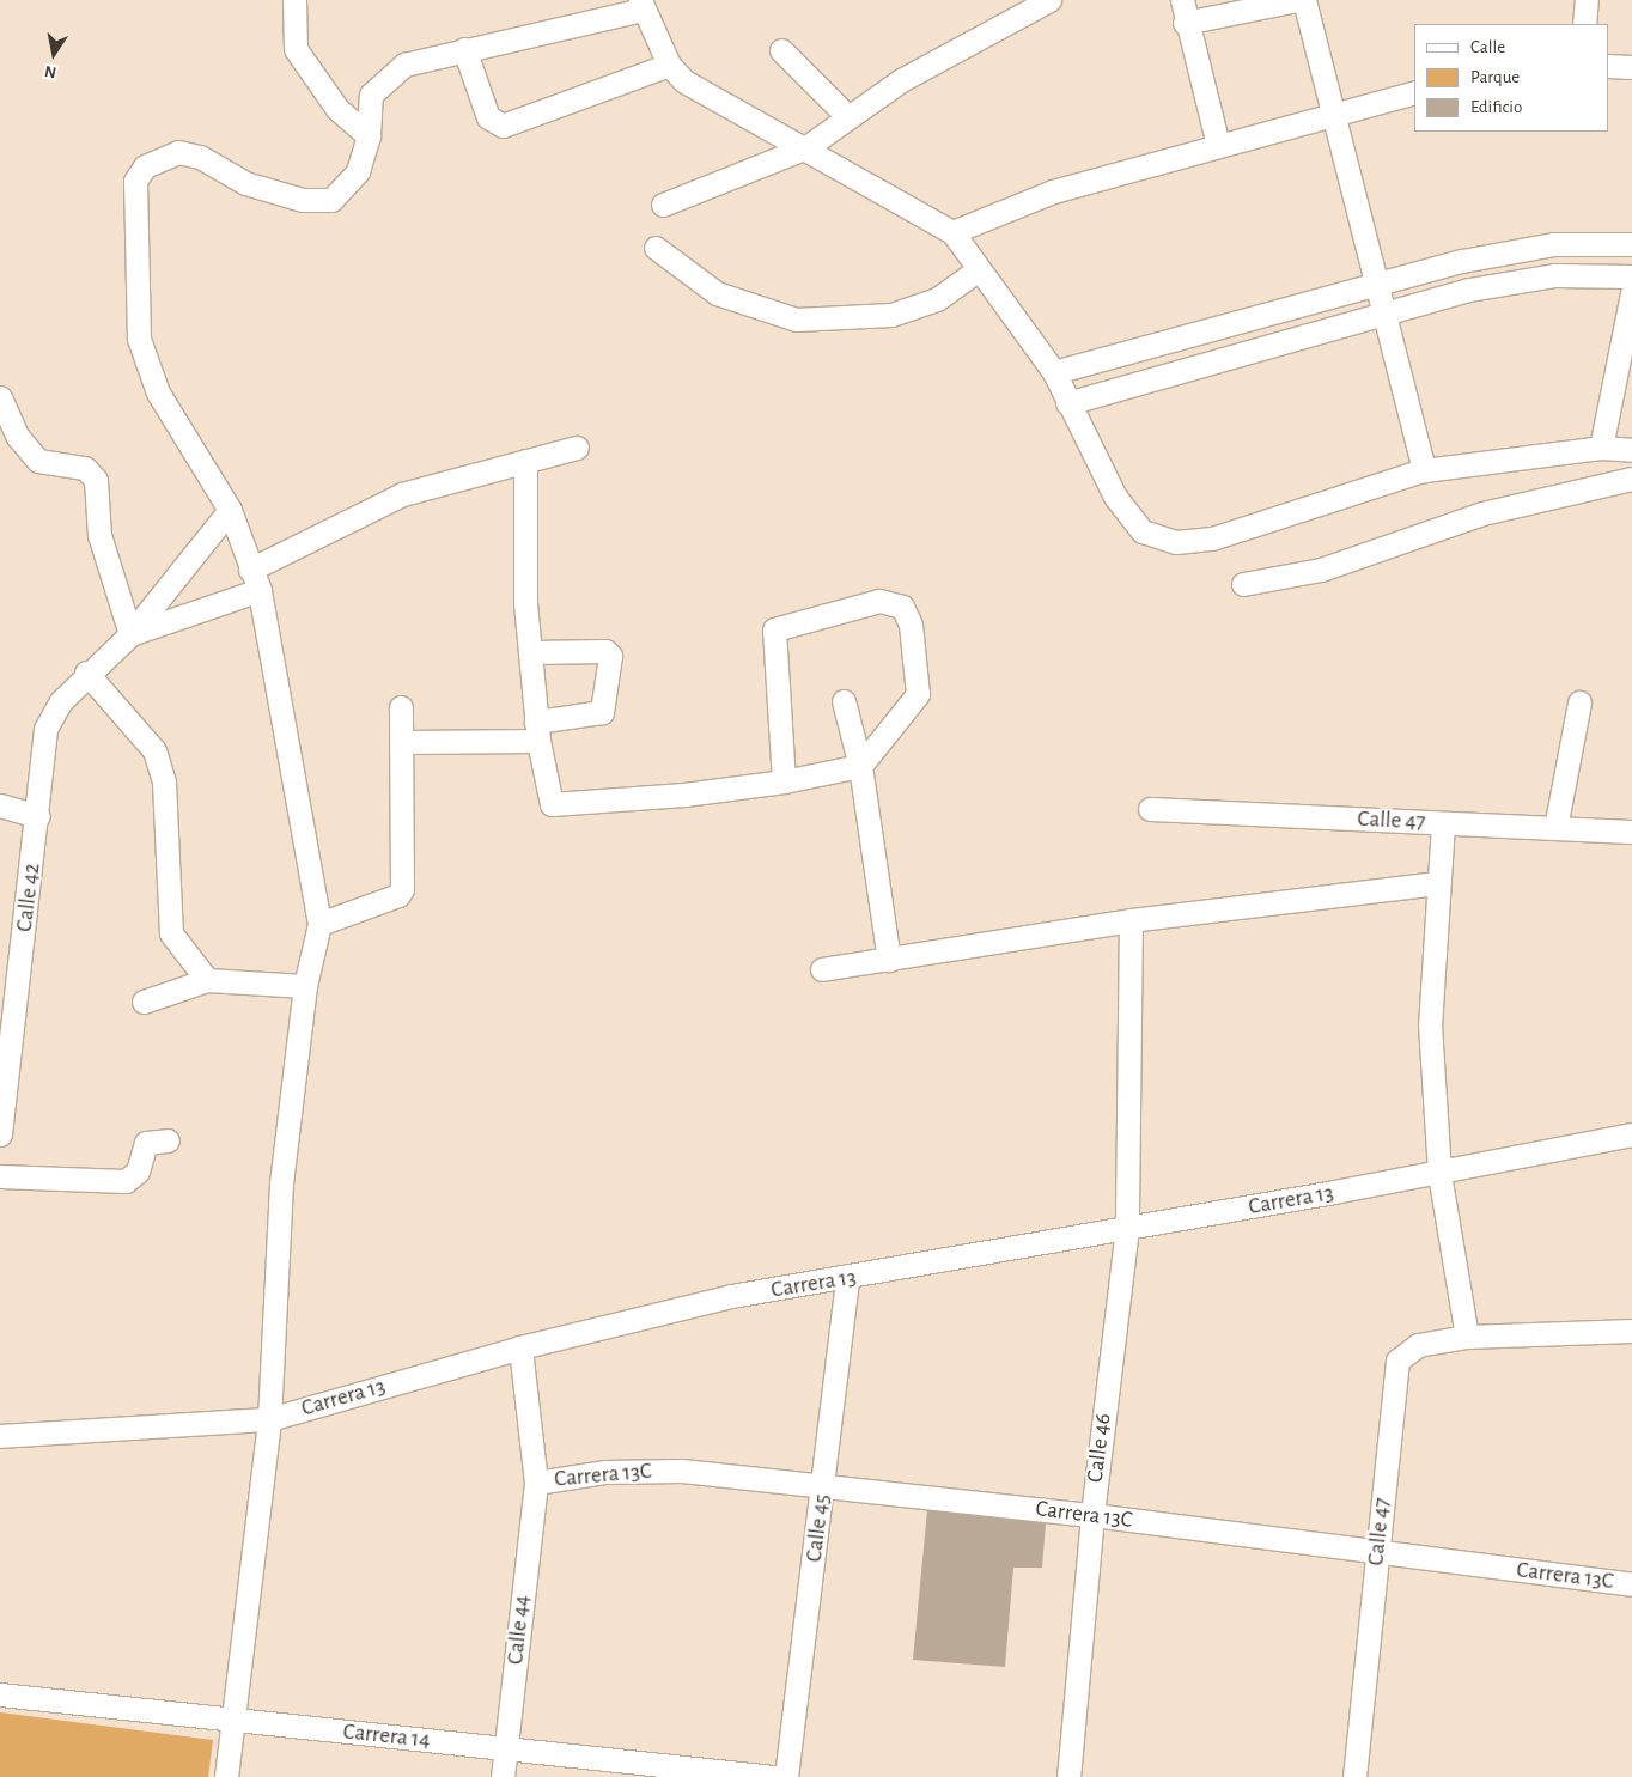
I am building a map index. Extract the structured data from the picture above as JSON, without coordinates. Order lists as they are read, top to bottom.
{
  "streets": {
    "street": [
      "Calle 47",
      "Calle 42",
      "Carrera 13",
      "Calle 46",
      "Carrera 13C",
      "Calle 45",
      "Calle 44",
      "Carrera 14"
    ]
  },
  "crossings": [
    ["Calle 47", "Carrera 13C"],
    ["Carrera 13", "Calle 46"],
    ["Carrera 13", "Calle 45"],
    ["Carrera 13", "Calle 44"],
    ["Calle 46", "Carrera 13C"],
    ["Carrera 13C", "Calle 45"],
    ["Carrera 13C", "Calle 44"],
    ["Calle 44", "Carrera 14"]
  ],
  "legend": ["Calle", "Parque", "Edificio"],
  "north": "bottom"
}
